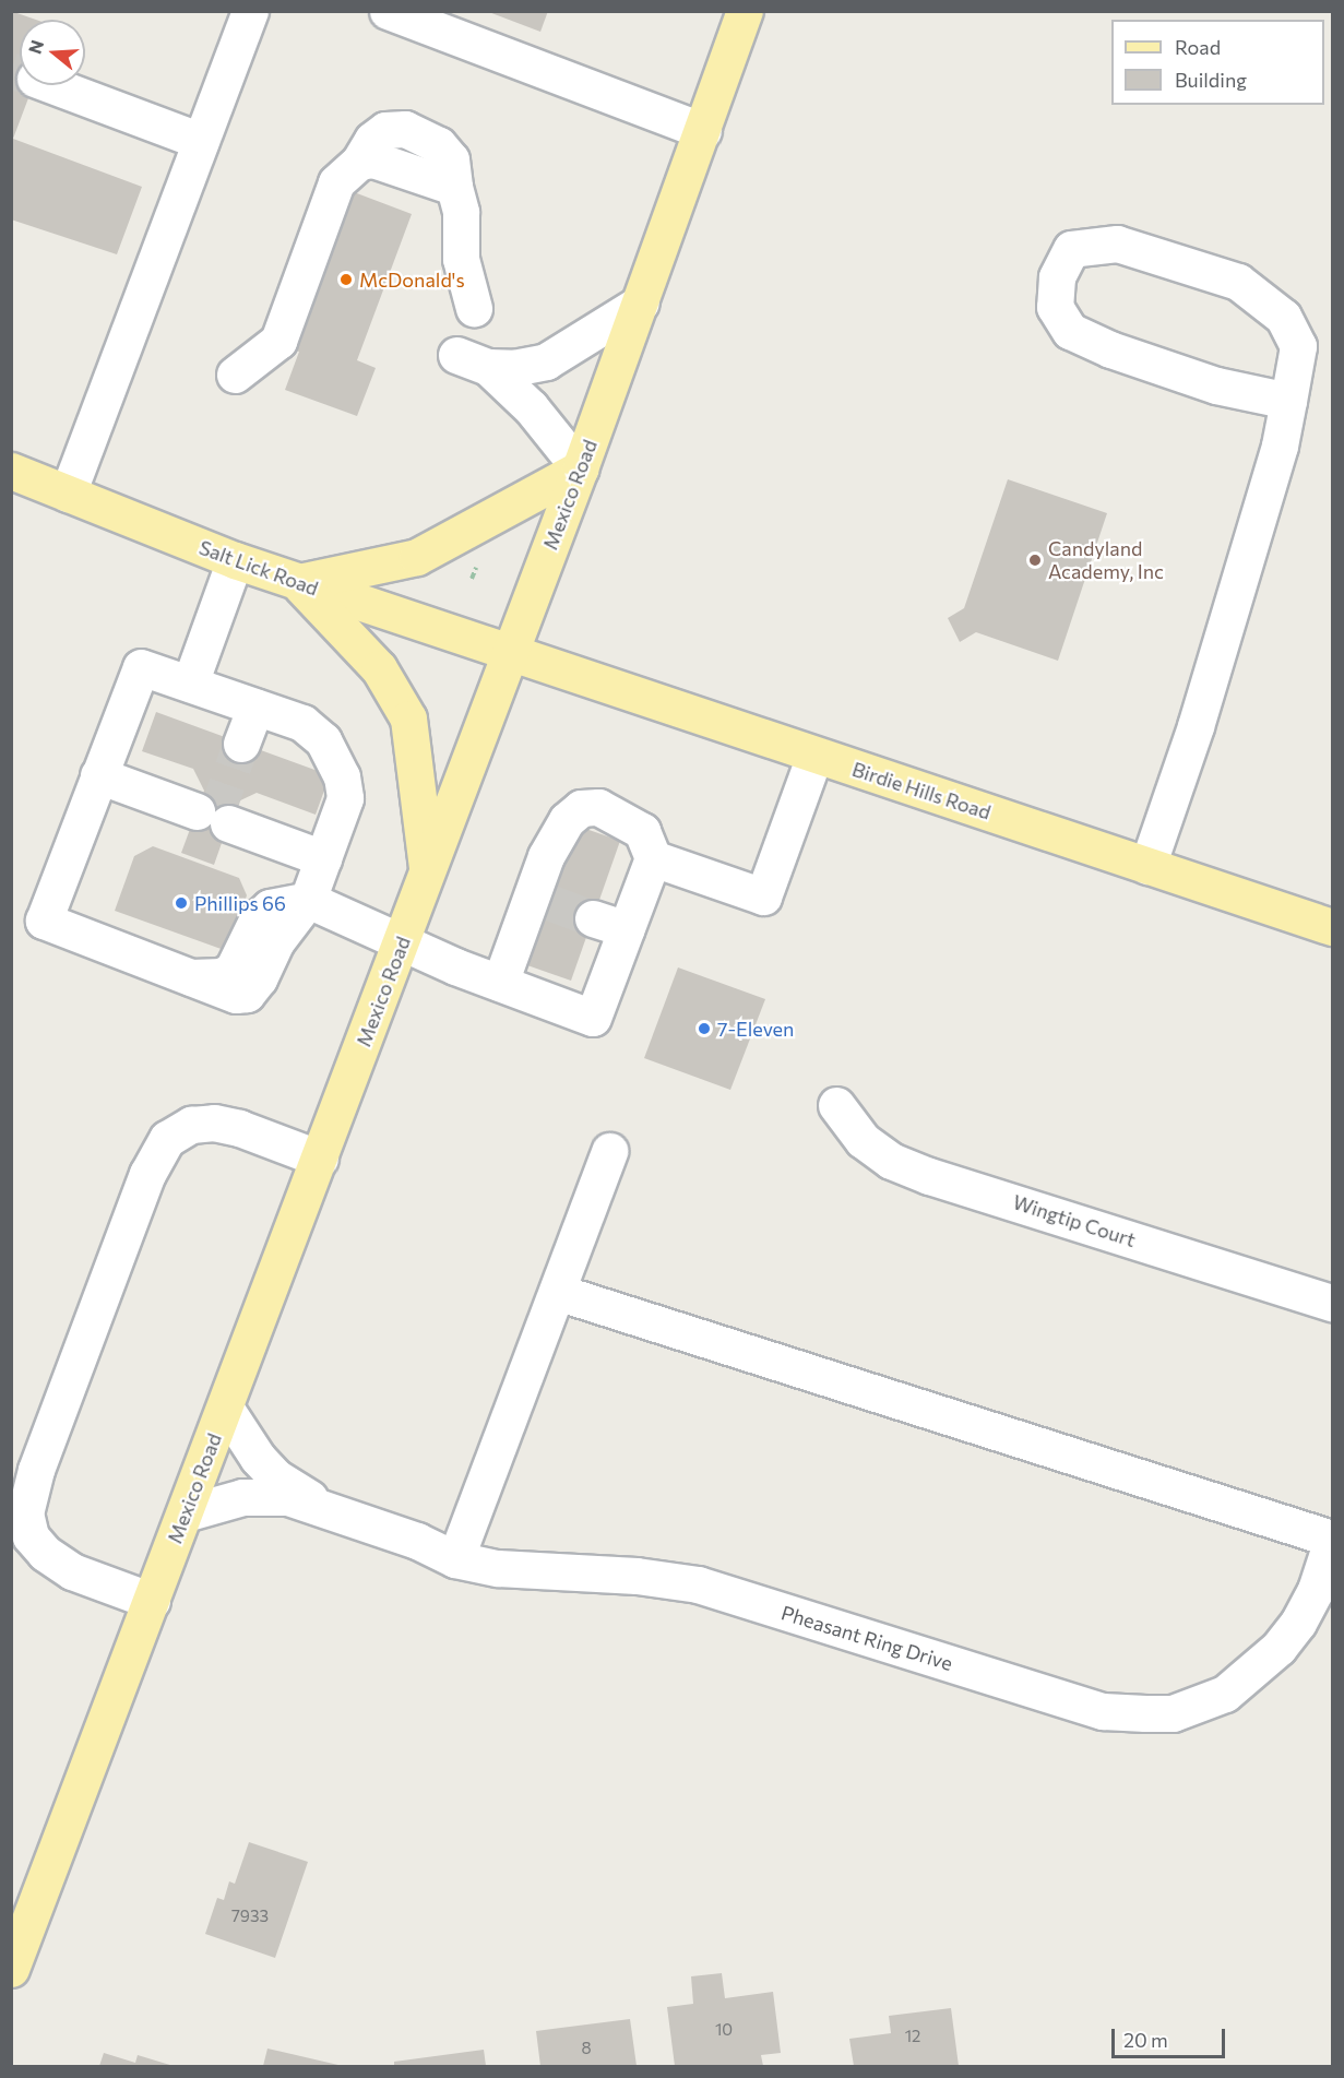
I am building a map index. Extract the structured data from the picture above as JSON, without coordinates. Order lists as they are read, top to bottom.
{
  "streets": {
    "main road": ["Mexico Road", "Salt Lick Road", "Birdie Hills Road"],
    "street": ["Wingtip Court", "Pheasant Ring Drive"]
  },
  "crossings": [
    ["Mexico Road", "Salt Lick Road"],
    ["Mexico Road", "Birdie Hills Road"],
    ["Salt Lick Road", "Birdie Hills Road"]
  ],
  "places": [
    "McDonald's",
    "Candyland Academy, Inc",
    "Phillips 66",
    "7-Eleven"
  ],
  "house_numbers": [
    "7933",
    "10",
    "12",
    "8"
  ],
  "legend": ["Road", "Building"],
  "scale_bar": "20 m",
  "north": "left"
}
